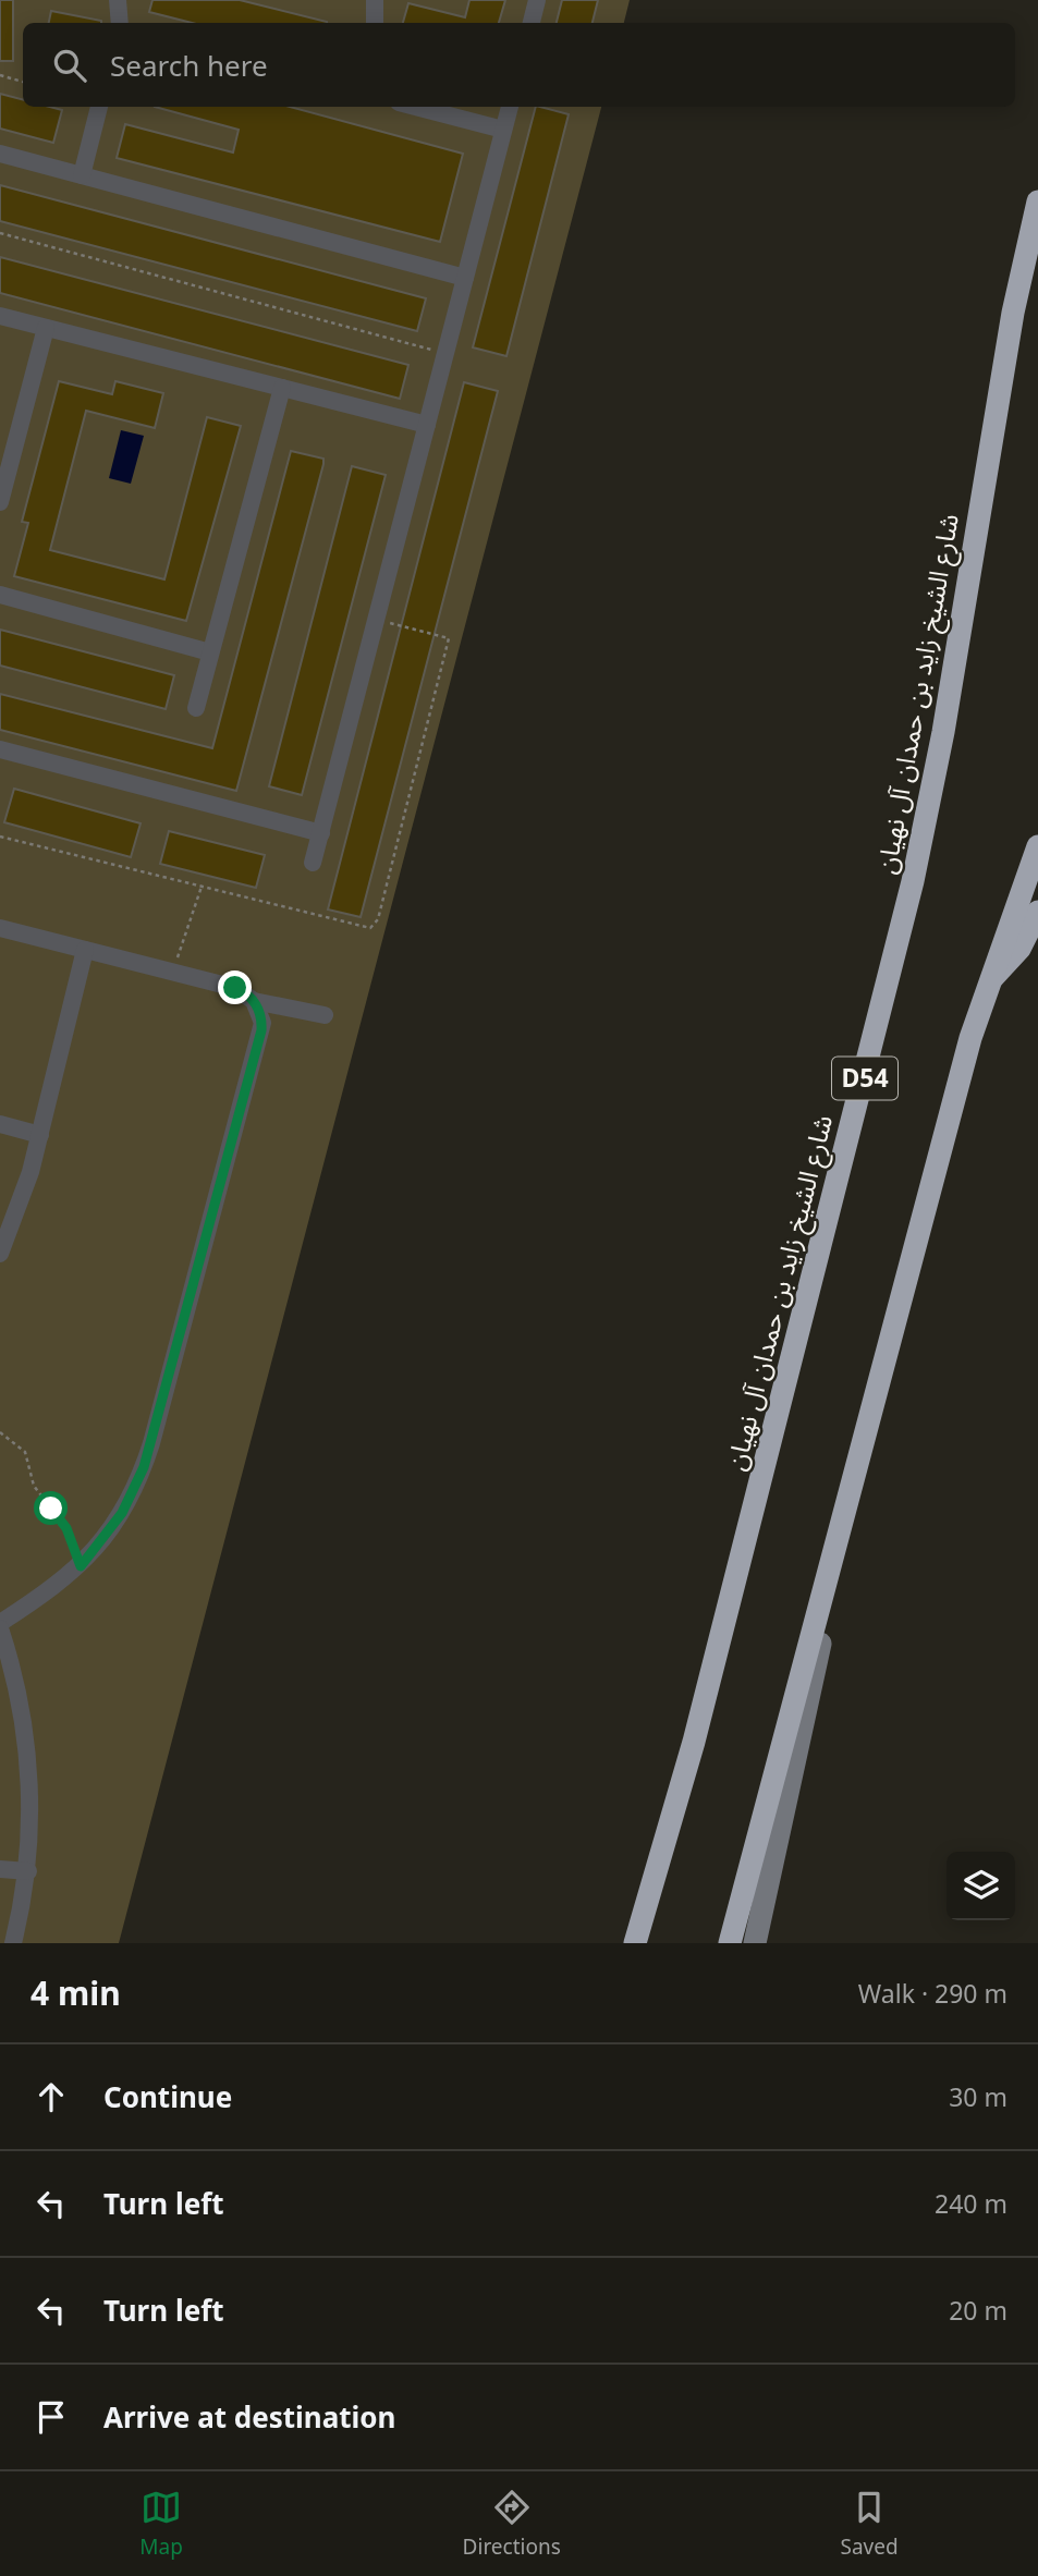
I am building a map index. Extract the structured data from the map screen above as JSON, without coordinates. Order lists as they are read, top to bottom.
{
  "streets": {
    "highway": ["شارع الشيخ زايد بن حمدان آل نهيان", "D54"]
  },
  "page": {
    "search": "Search here",
    "heading": ["4 min", "Walk · 290 m"],
    "list": [
      ["Continue", "30 m"],
      ["Turn left", "240 m"],
      ["Turn left", "20 m"],
      "Arrive at destination"
    ],
    "nav": ["Map", "Directions", "Saved"]
  }
}
